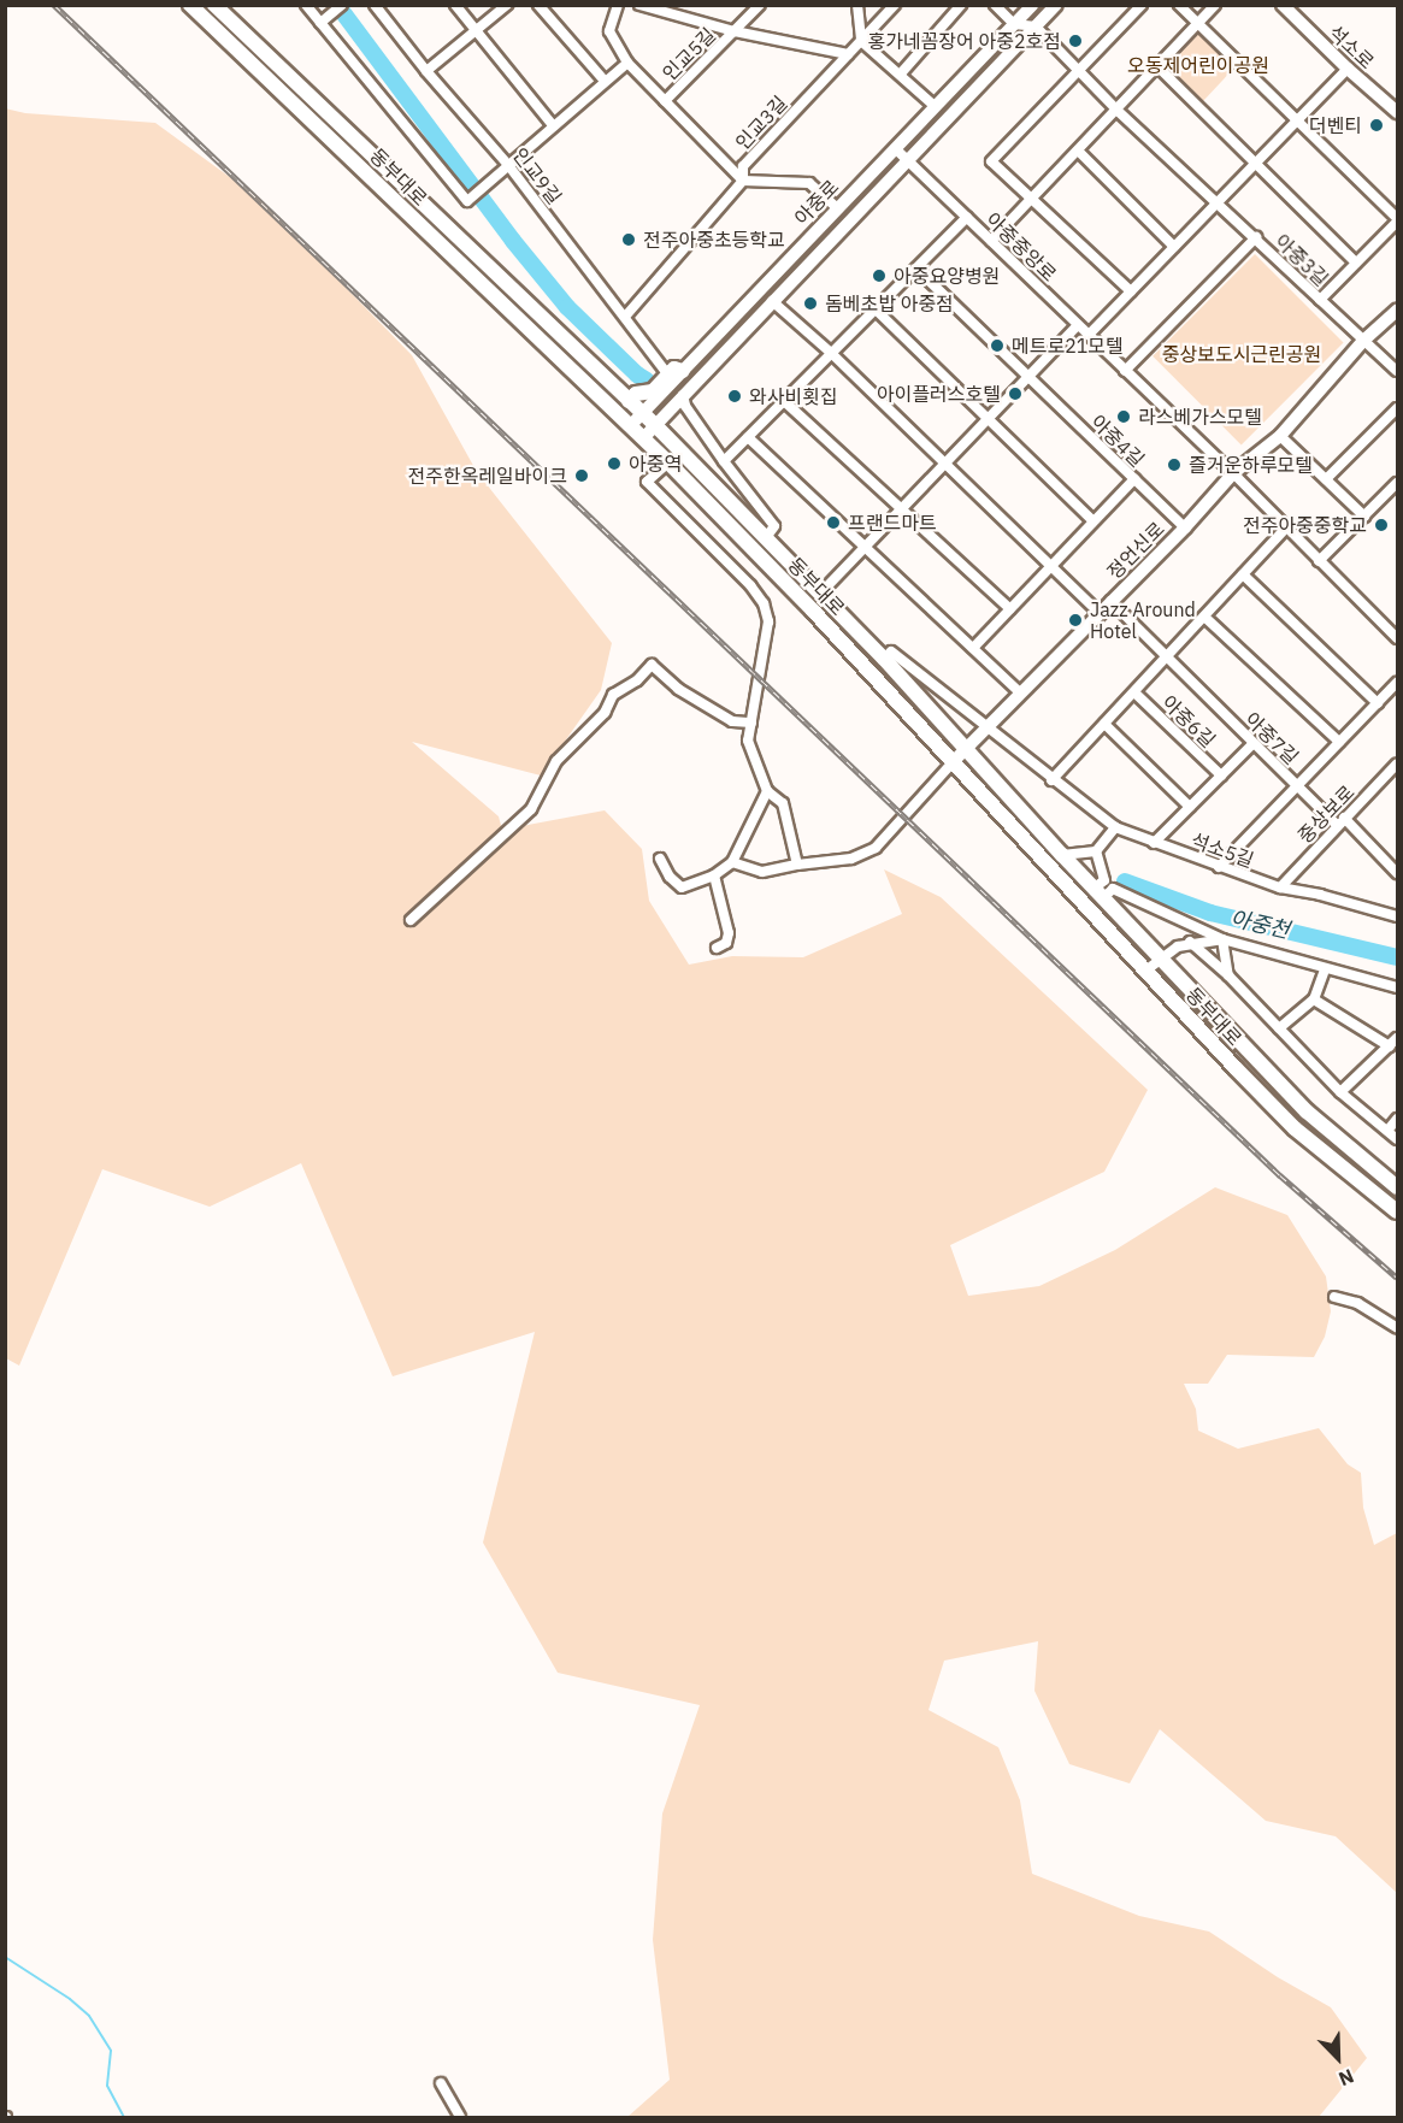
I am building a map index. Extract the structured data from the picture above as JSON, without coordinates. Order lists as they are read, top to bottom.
{
  "streets": {
    "main road": ["동부대로"],
    "street": [
      "석소로",
      "인교5길",
      "인교3길",
      "인교9길",
      "아중로",
      "아중중앙로",
      "아중3길",
      "아중4길",
      "정언신로",
      "아중6길",
      "아중7길",
      "중상보로",
      "석소5길"
    ]
  },
  "crossings": [
    ["인교5길", "인교3길"],
    ["인교3길", "인교9길"],
    ["동부대로", "아중로"],
    ["동부대로", "정언신로"],
    ["동부대로", "석소5길"],
    ["아중로", "아중중앙로"],
    ["아중로", "아중3길"],
    ["아중중앙로", "정언신로"],
    ["아중중앙로", "아중6길"],
    ["아중3길", "정언신로"],
    ["아중4길", "정언신로"],
    ["정언신로", "석소5길"],
    ["아중6길", "아중7길"],
    ["아중6길", "석소5길"],
    ["아중7길", "중상보로"],
    ["아중7길", "석소5길"],
    ["중상보로", "석소5길"]
  ],
  "water": ["아중천"],
  "parks": ["오동제어린이공원", "중상보도시근린공원"],
  "places": [
    "홍가네꼼장어 아중2호점",
    "더벤티",
    "전주아중초등학교",
    "아중요양병원",
    "돔베초밥 아중점",
    "메트로21모텔",
    "아이플러스호텔",
    "와사비횟집",
    "라스베가스모텔",
    "아중역",
    "즐거운하루모텔",
    "전주한옥레일바이크",
    "프랜드마트",
    "전주아중중학교",
    "Jazz Around Hotel"
  ],
  "north": "bottom right"
}
